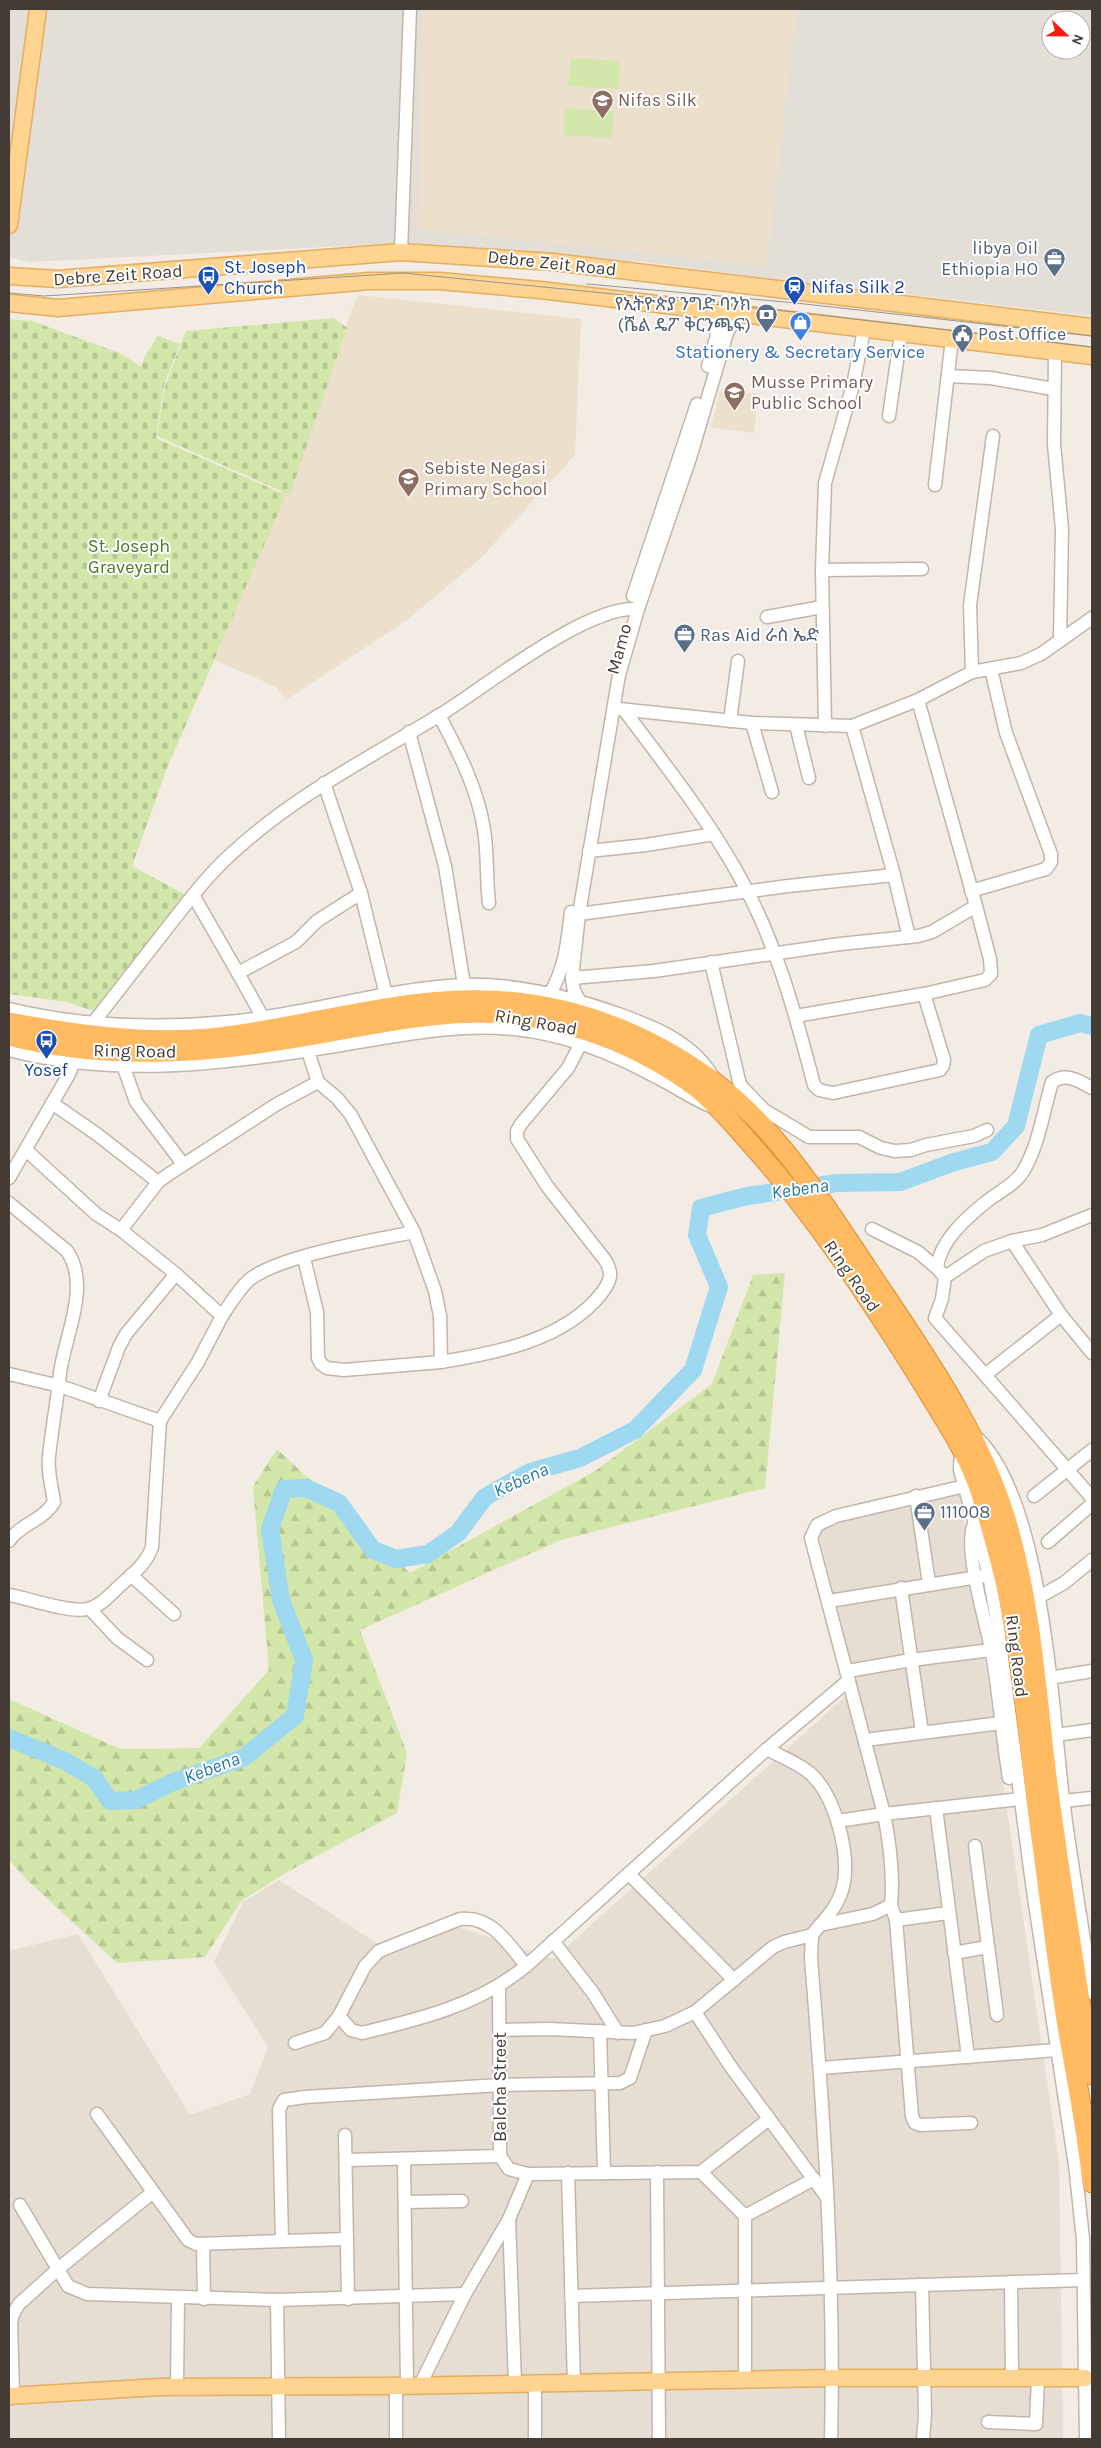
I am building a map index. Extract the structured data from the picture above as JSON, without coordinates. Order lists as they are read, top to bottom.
{
  "streets": {
    "highway": ["Ring Road"],
    "main road": ["Debre Zeit Road"],
    "street": ["Mamo", "Balcha Street"]
  },
  "crossings": [
    ["Debre Zeit Road", "Mamo"]
  ],
  "water": ["Kebena"],
  "parks": ["St. Joseph Graveyard"],
  "places": {
    "school or university": ["Nifas Silk", "Musse Primary Public School", "Sebiste Negasi Primary School"],
    "office": ["libya Oil Ethiopia HO", "Ras Aid ራስ ኤድ", "111008"],
    "bus stop": ["St. Joseph Church", "Yosef"],
    "station": ["Nifas Silk 2"],
    "bank": ["የኢትዮጵያ ንግድ ባንክ (ሼል ዴፖ ቅርንጫፍ)"],
    "shop": ["Stationery & Secretary Service"],
    "public building": ["Post Office"]
  },
  "north": "right"
}
